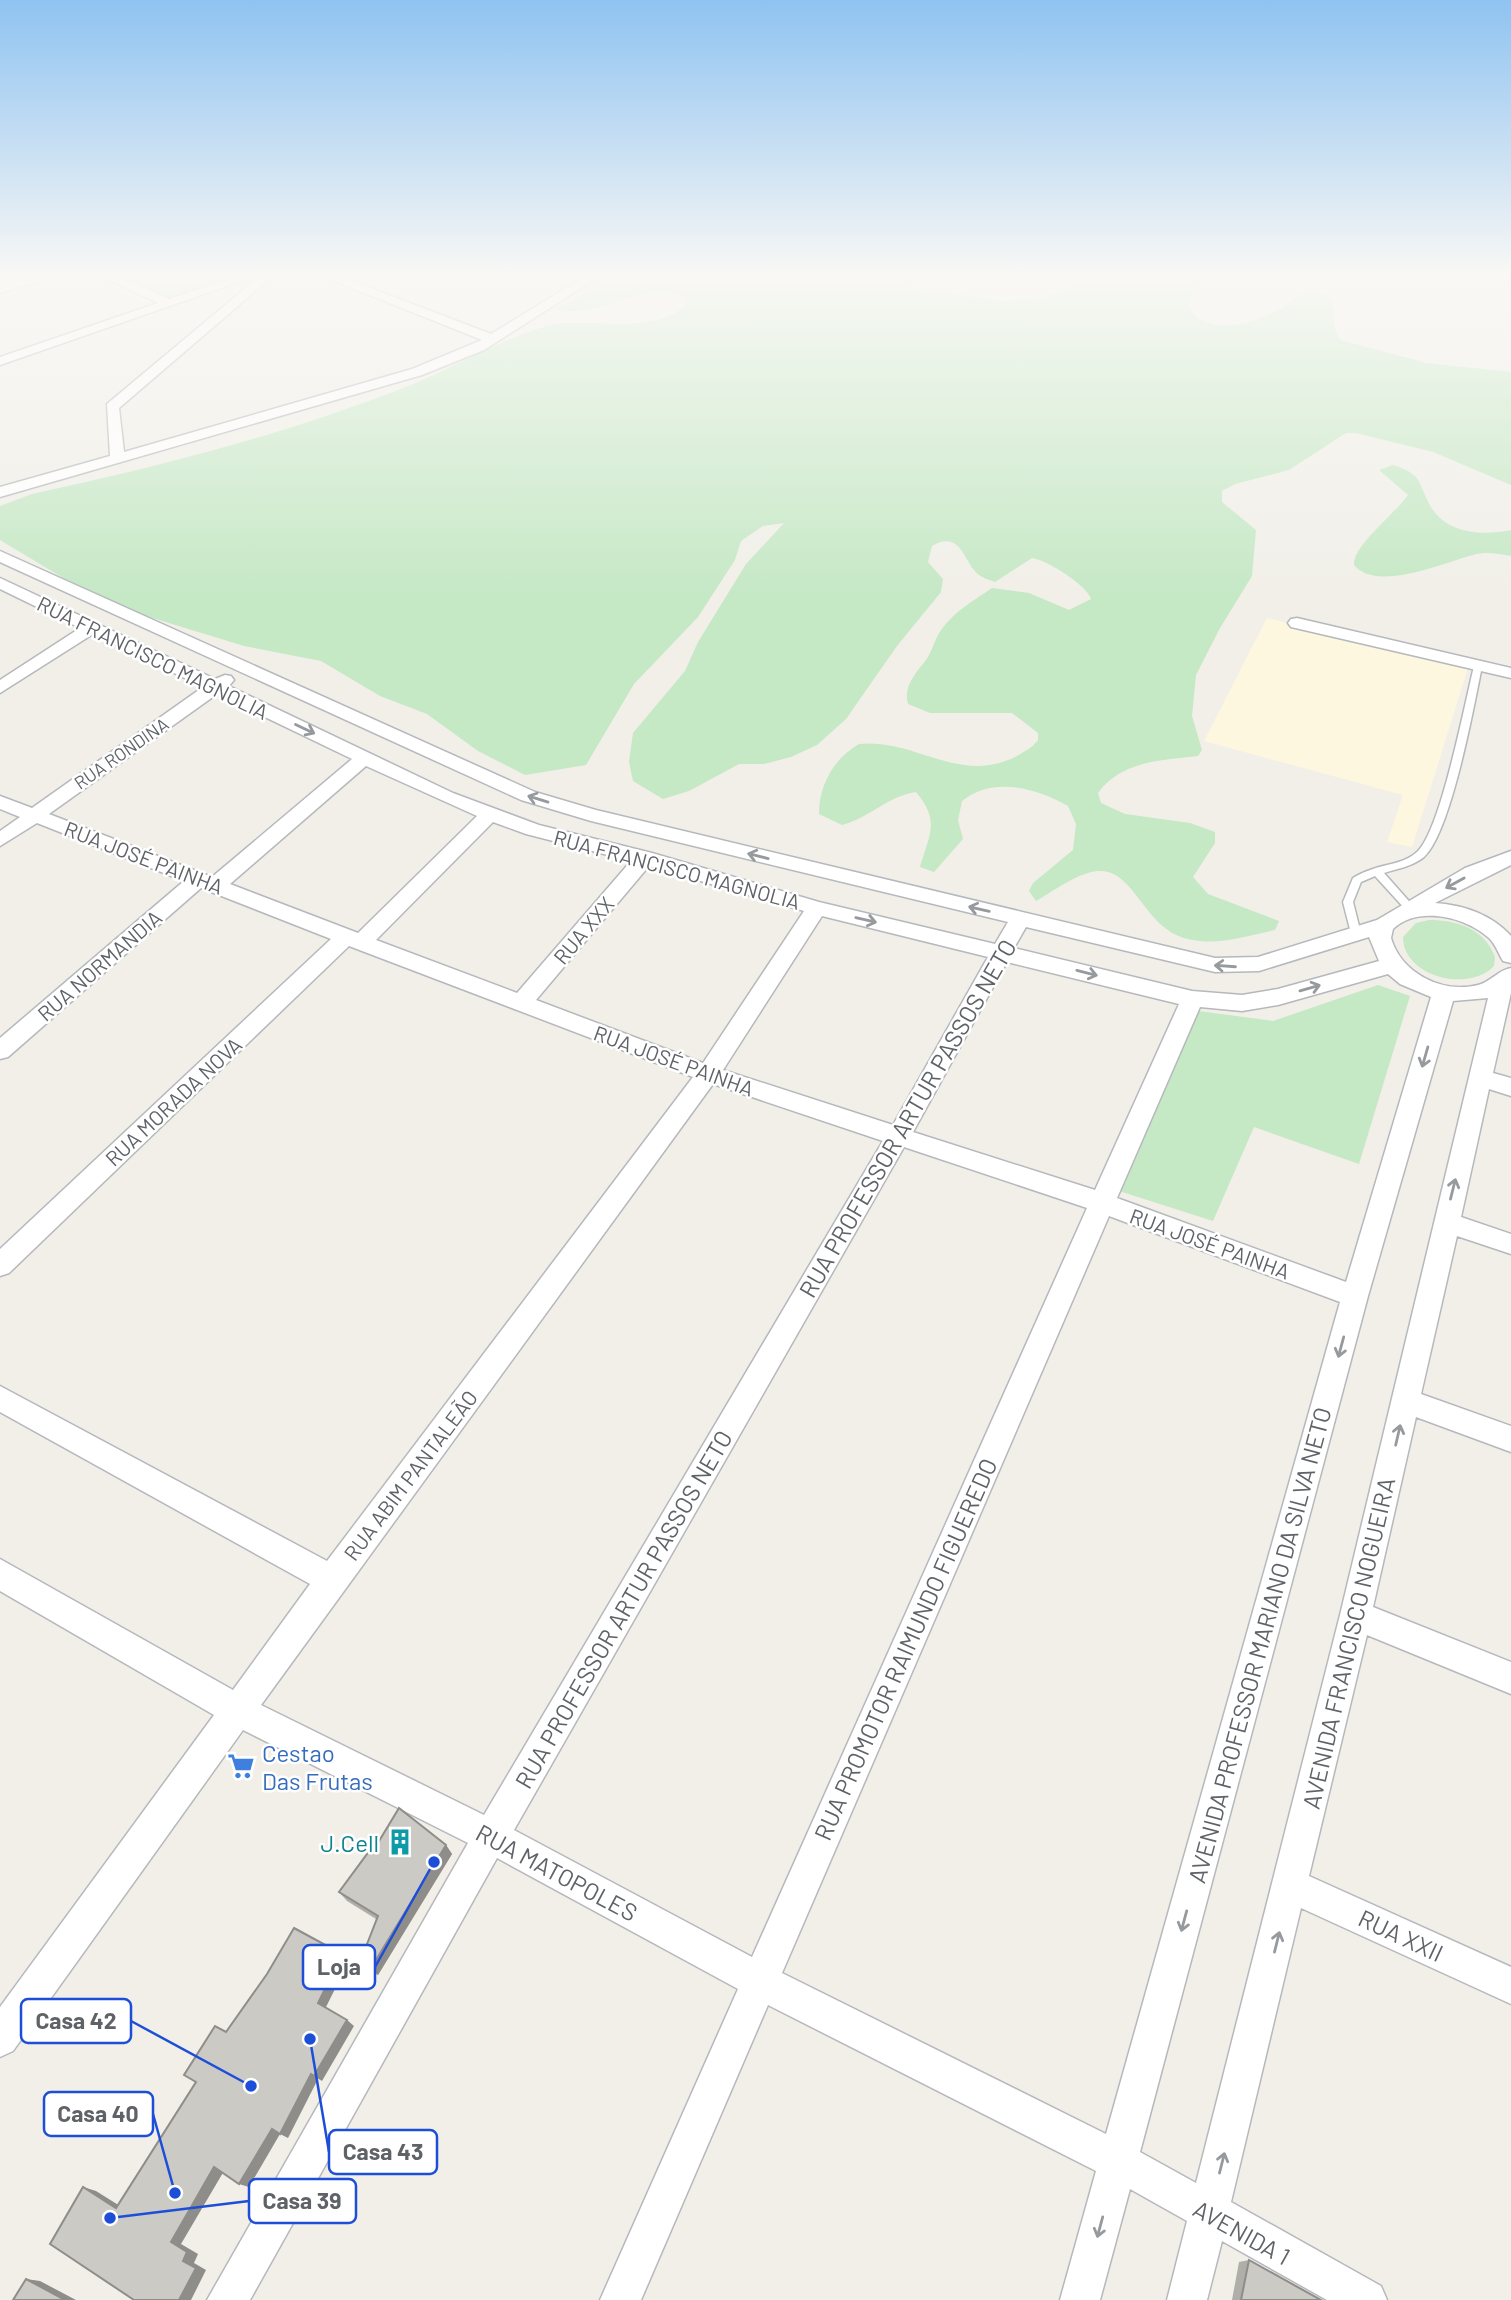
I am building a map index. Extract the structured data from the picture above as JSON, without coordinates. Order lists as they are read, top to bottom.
{
  "streets": {
    "street": [
      "RUA FRANCISCO MAGNOLIA",
      "RUA RONDINA",
      "RUA JOSÉ PAINHA",
      "RUA XXX",
      "RUA NORMANDIA",
      "RUA MORADA NOVA",
      "RUA PROFESSOR ARTUR PASSOS NETO",
      "RUA ABIM PANTALEÃO",
      "AVENIDA FRANCISCO NOGUEIRA",
      "AVENIDA PROFESSOR MARIANO DA SILVA NETO",
      "RUA PROMOTOR RAIMUNDO FIGUEREDO",
      "RUA MATOPOLES",
      "RUA XXII",
      "AVENIDA 1"
    ]
  },
  "crossings": [
    ["RUA FRANCISCO MAGNOLIA", "RUA RONDINA"],
    ["RUA FRANCISCO MAGNOLIA", "RUA XXX"],
    ["RUA FRANCISCO MAGNOLIA", "RUA NORMANDIA"],
    ["RUA FRANCISCO MAGNOLIA", "RUA MORADA NOVA"],
    ["RUA FRANCISCO MAGNOLIA", "RUA PROFESSOR ARTUR PASSOS NETO"],
    ["RUA FRANCISCO MAGNOLIA", "RUA ABIM PANTALEÃO"],
    ["RUA FRANCISCO MAGNOLIA", "AVENIDA FRANCISCO NOGUEIRA"],
    ["RUA FRANCISCO MAGNOLIA", "AVENIDA PROFESSOR MARIANO DA SILVA NETO"],
    ["RUA FRANCISCO MAGNOLIA", "RUA PROMOTOR RAIMUNDO FIGUEREDO"],
    ["RUA RONDINA", "RUA JOSÉ PAINHA"],
    ["RUA JOSÉ PAINHA", "RUA XXX"],
    ["RUA JOSÉ PAINHA", "RUA NORMANDIA"],
    ["RUA JOSÉ PAINHA", "RUA MORADA NOVA"],
    ["RUA JOSÉ PAINHA", "RUA PROFESSOR ARTUR PASSOS NETO"],
    ["RUA JOSÉ PAINHA", "RUA ABIM PANTALEÃO"],
    ["RUA JOSÉ PAINHA", "AVENIDA PROFESSOR MARIANO DA SILVA NETO"],
    ["RUA JOSÉ PAINHA", "RUA PROMOTOR RAIMUNDO FIGUEREDO"],
    ["RUA PROFESSOR ARTUR PASSOS NETO", "RUA MATOPOLES"],
    ["RUA ABIM PANTALEÃO", "RUA MATOPOLES"],
    ["AVENIDA FRANCISCO NOGUEIRA", "AVENIDA PROFESSOR MARIANO DA SILVA NETO"],
    ["AVENIDA FRANCISCO NOGUEIRA", "RUA XXII"],
    ["AVENIDA FRANCISCO NOGUEIRA", "AVENIDA 1"],
    ["AVENIDA PROFESSOR MARIANO DA SILVA NETO", "RUA MATOPOLES"],
    ["AVENIDA PROFESSOR MARIANO DA SILVA NETO", "AVENIDA 1"],
    ["RUA PROMOTOR RAIMUNDO FIGUEREDO", "RUA MATOPOLES"],
    ["RUA MATOPOLES", "AVENIDA 1"]
  ],
  "one_way": ["AVENIDA FRANCISCO NOGUEIRA", "AVENIDA PROFESSOR MARIANO DA SILVA NETO"],
  "places": {
    "supermarket": ["Cestao Das Frutas"],
    "building": ["J.Cell"],
    "other": [
      "Loja",
      "Casa 43",
      "Casa 42",
      "Casa 40",
      "Casa 39"
    ]
  }
}
